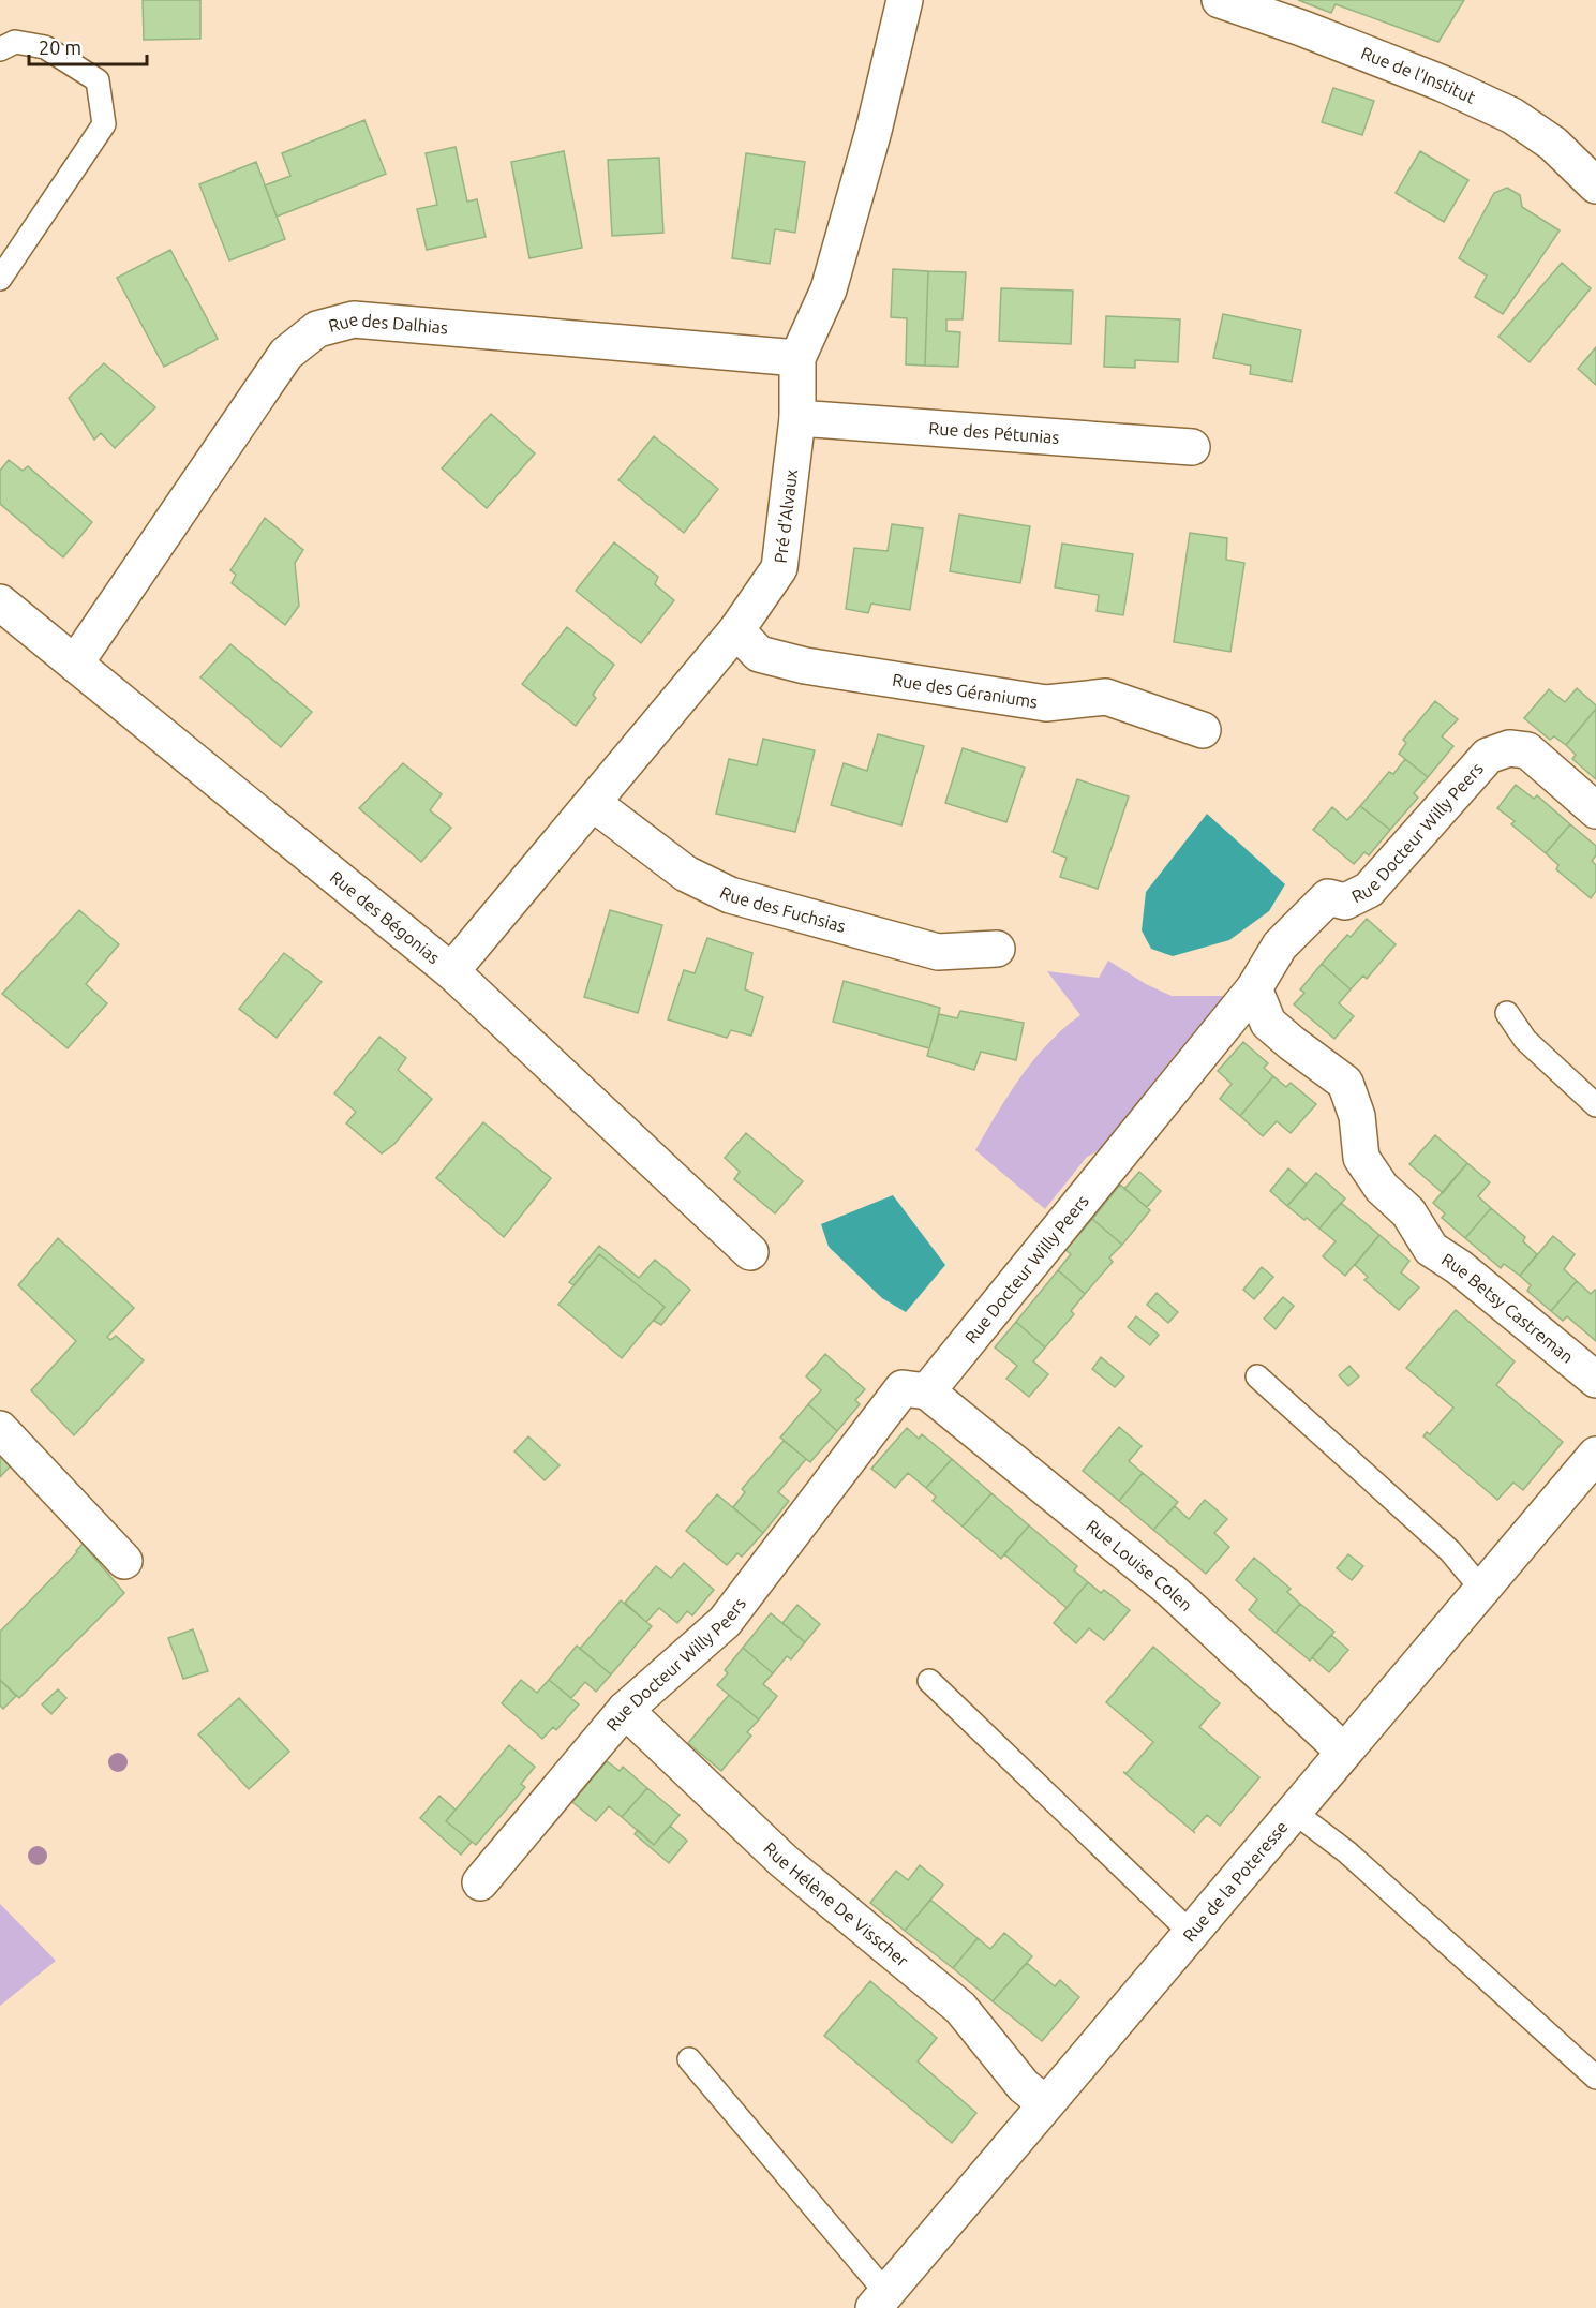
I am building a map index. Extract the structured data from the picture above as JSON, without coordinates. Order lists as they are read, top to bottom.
{
  "streets": {
    "street": [
      "Rue de l'Institut",
      "Rue des Dalhias",
      "Rue des Pétunias",
      "Pré d'Alvaux",
      "Rue des Géraniums",
      "Rue Docteur Willy Peers",
      "Rue des Fuchsias",
      "Rue des Bégonias",
      "Rue Betsy Castreman",
      "Rue Louise Colen",
      "Rue de la Poteresse",
      "Rue Hélène De Visscher"
    ]
  },
  "crossings": [
    ["Rue des Dalhias", "Pré d'Alvaux"],
    ["Rue des Dalhias", "Rue des Bégonias"],
    ["Rue des Pétunias", "Pré d'Alvaux"],
    ["Pré d'Alvaux", "Rue des Géraniums"],
    ["Pré d'Alvaux", "Rue des Fuchsias"],
    ["Pré d'Alvaux", "Rue des Bégonias"],
    ["Rue Docteur Willy Peers", "Rue Betsy Castreman"],
    ["Rue Docteur Willy Peers", "Rue Louise Colen"],
    ["Rue Docteur Willy Peers", "Rue Hélène De Visscher"],
    ["Rue Louise Colen", "Rue de la Poteresse"],
    ["Rue de la Poteresse", "Rue Hélène De Visscher"]
  ],
  "scale_bar": "20 m"
}
